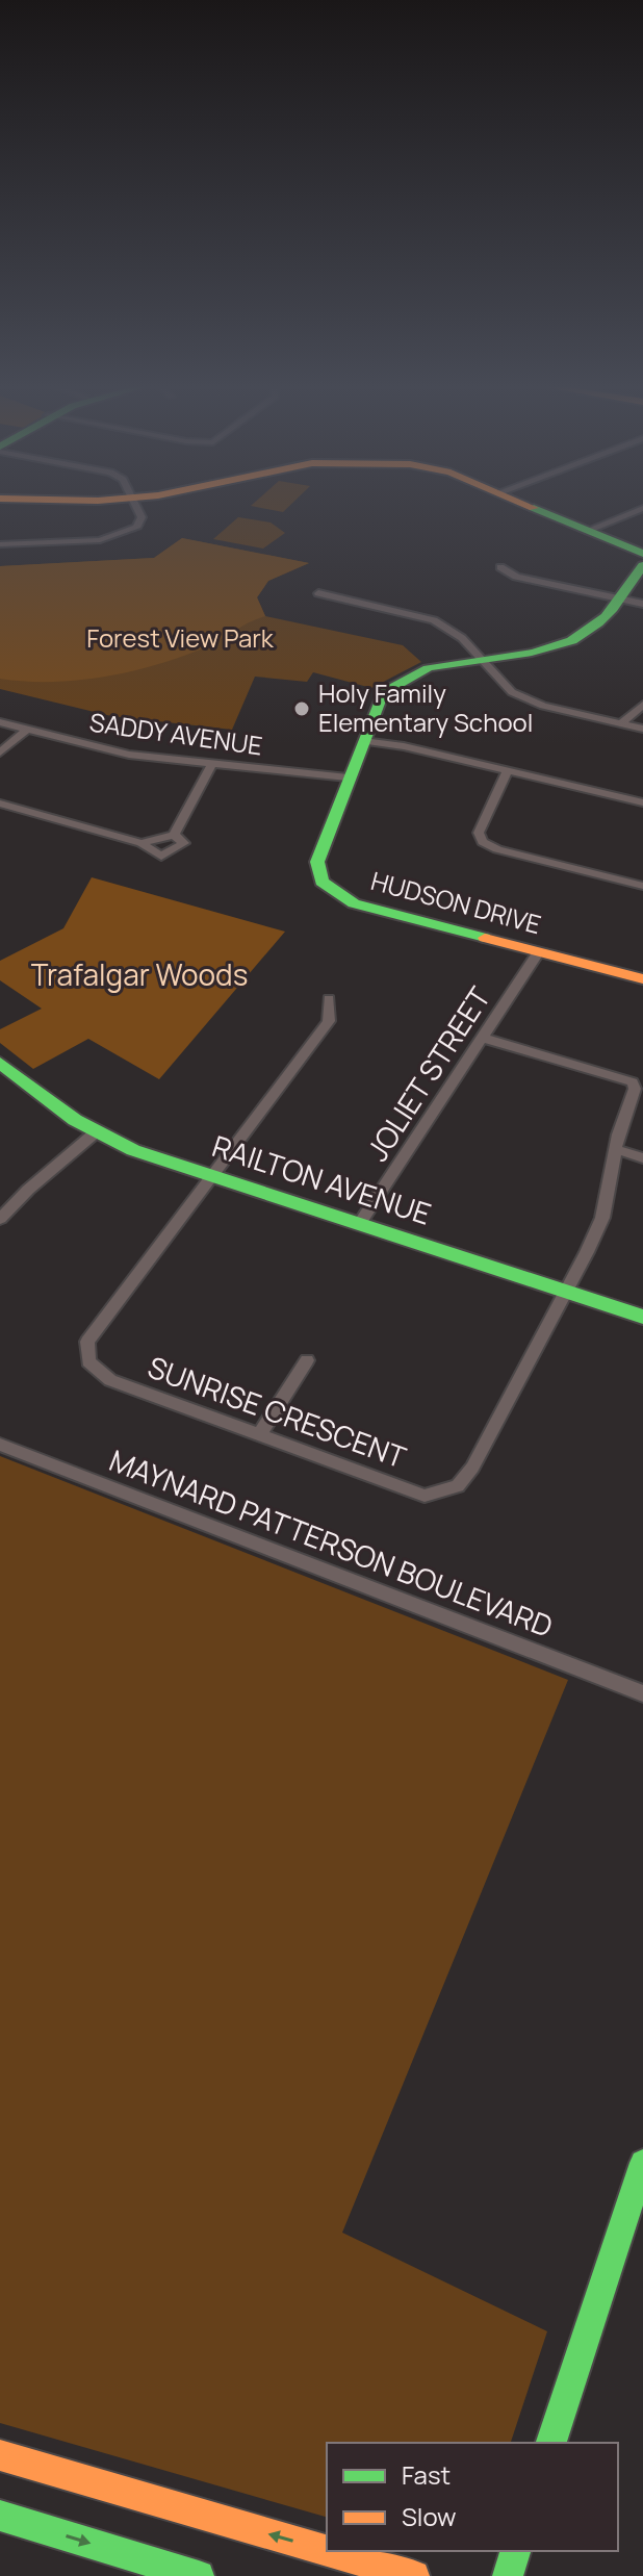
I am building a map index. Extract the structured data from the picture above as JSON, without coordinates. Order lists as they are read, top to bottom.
{
  "streets": {
    "main road": ["HUDSON DRIVE", "RAILTON AVENUE"],
    "street": [
      "SADDY AVENUE",
      "JOLIET STREET",
      "SUNRISE CRESCENT",
      "MAYNARD PATTERSON BOULEVARD"
    ]
  },
  "crossings": [
    ["SADDY AVENUE", "HUDSON DRIVE"],
    ["HUDSON DRIVE", "JOLIET STREET"],
    ["JOLIET STREET", "RAILTON AVENUE"],
    ["JOLIET STREET", "SUNRISE CRESCENT"],
    ["RAILTON AVENUE", "SUNRISE CRESCENT"]
  ],
  "parks": ["Forest View Park", "Trafalgar Woods"],
  "places": ["Holy Family Elementary School"],
  "legend": ["Fast", "Slow"]
}
